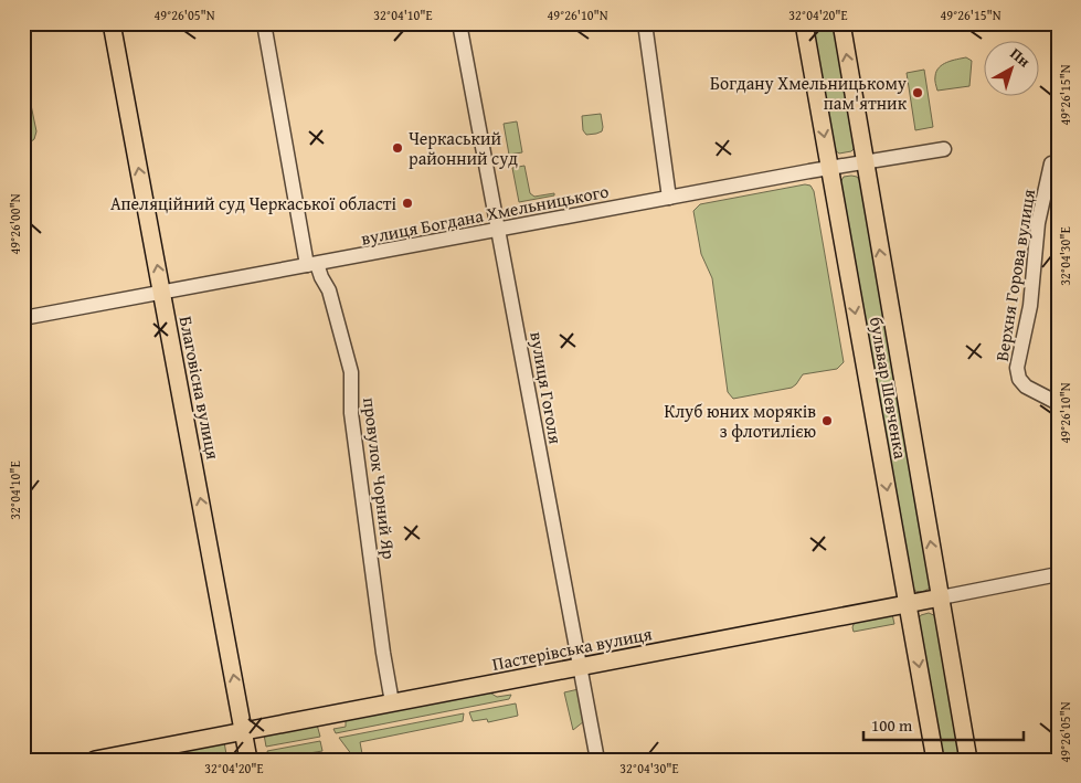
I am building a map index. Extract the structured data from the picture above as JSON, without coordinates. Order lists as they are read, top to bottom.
{
  "streets": {
    "main road": ["Благовісна вулиця", "бульвар Шевченка", "Пастерівська вулиця"],
    "street": [
      "вулиця Богдана Хмельницького",
      "Верхня Горова вулиця",
      "вулиця Гоголя",
      "провулок Чорний Яр"
    ]
  },
  "crossings": [
    ["вулиця Богдана Хмельницького", "Благовісна вулиця"],
    ["вулиця Богдана Хмельницького", "вулиця Гоголя"],
    ["вулиця Богдана Хмельницького", "бульвар Шевченка"],
    ["вулиця Богдана Хмельницького", "провулок Чорний Яр"],
    ["Благовісна вулиця", "Пастерівська вулиця"],
    ["вулиця Гоголя", "Пастерівська вулиця"],
    ["бульвар Шевченка", "Пастерівська вулиця"],
    ["провулок Чорний Яр", "Пастерівська вулиця"]
  ],
  "one_way": ["Благовісна вулиця"],
  "places": [
    "Богдану Хмельницькому пам'ятник",
    "Черкаський районний суд",
    "Апеляційний суд Черкаської області",
    "Клуб юних моряків з флотилією"
  ],
  "scale_bar": "100 m",
  "north": "top right",
  "coordinates": [
    "49°26'05\"N",
    "32°04'10\"E",
    "49°26'10\"N",
    "32°04'20\"E",
    "49°26'15\"N",
    "49°26'00\"N",
    "32°04'30\"E"
  ]
}
